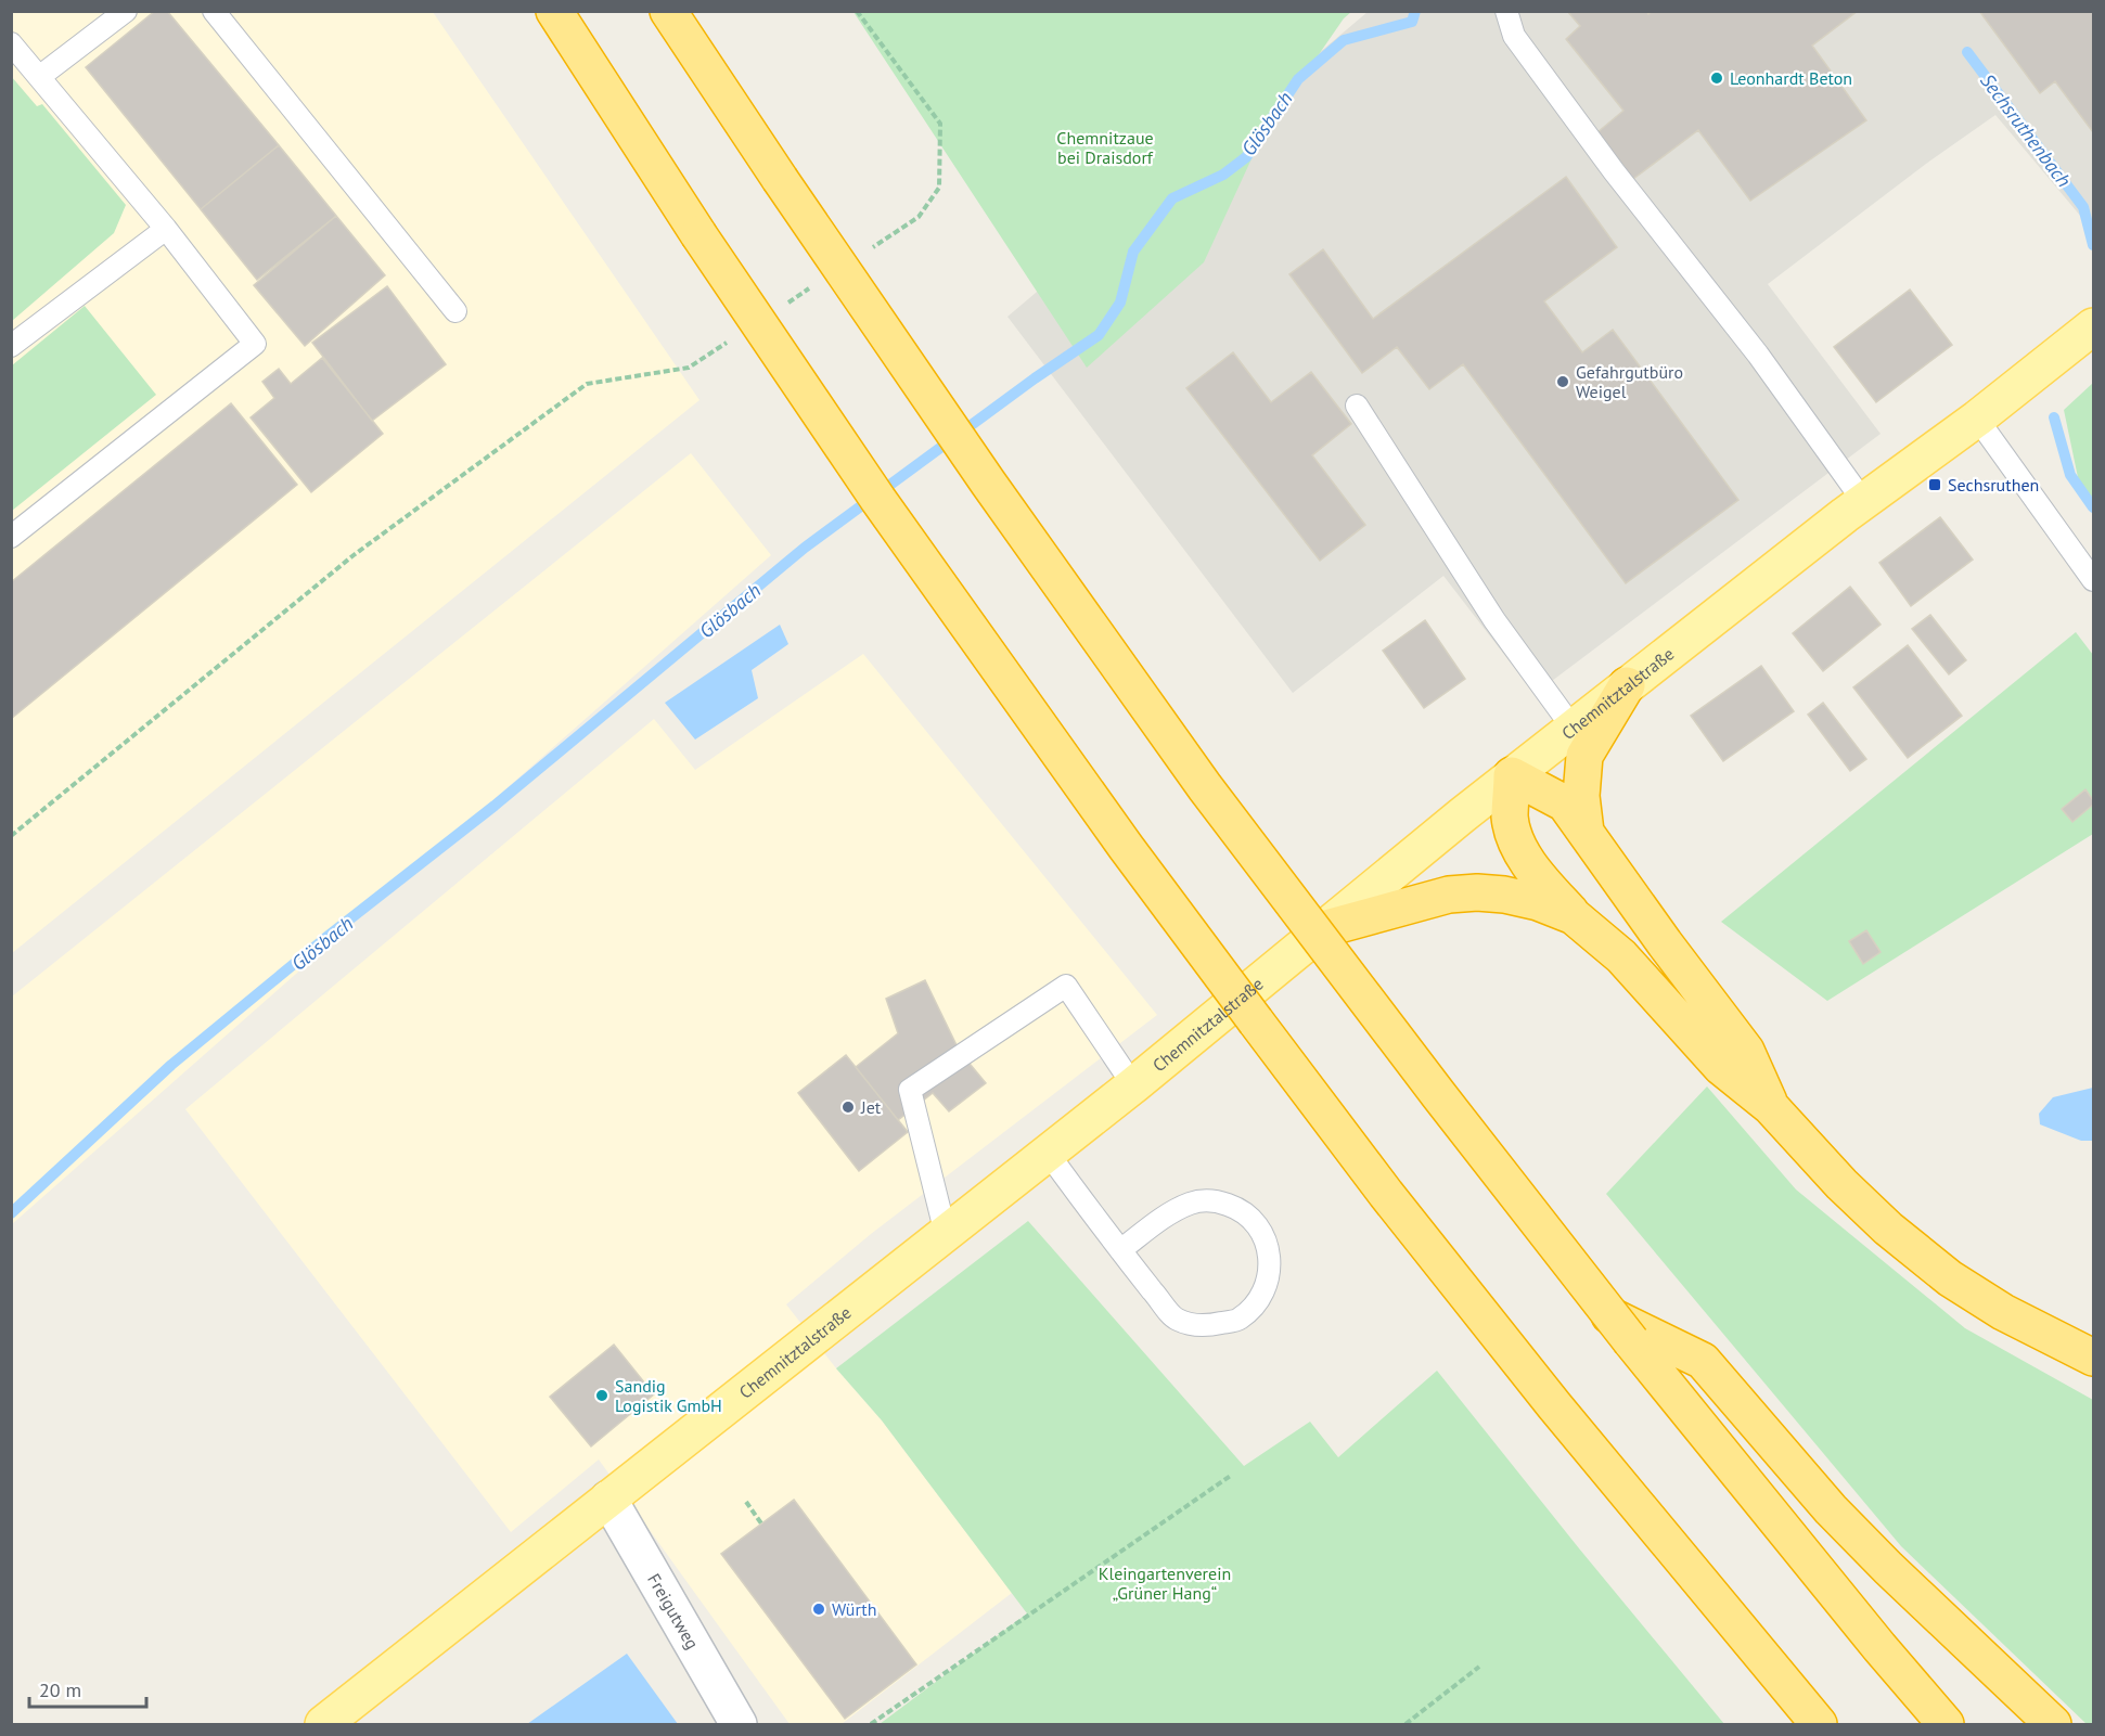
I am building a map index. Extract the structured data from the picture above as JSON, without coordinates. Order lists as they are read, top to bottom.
{
  "streets": {
    "main road": ["Chemnitztalstraße"],
    "street": ["Freigutweg"]
  },
  "crossings": [
    ["Chemnitztalstraße", "Freigutweg"]
  ],
  "water": ["Glösbach", "Sechsruthenbach"],
  "parks": ["Chemnitzaue bei Draisdorf", "Kleingartenverein „Grüner Hang“"],
  "places": {
    "other": [
      "Leonhardt Beton",
      "Gefahrgutbüro Weigel",
      "Jet",
      "Sandig Logistik GmbH",
      "Würth"
    ],
    "transit": ["Sechsruthen"]
  },
  "scale_bar": "20 m"
}
